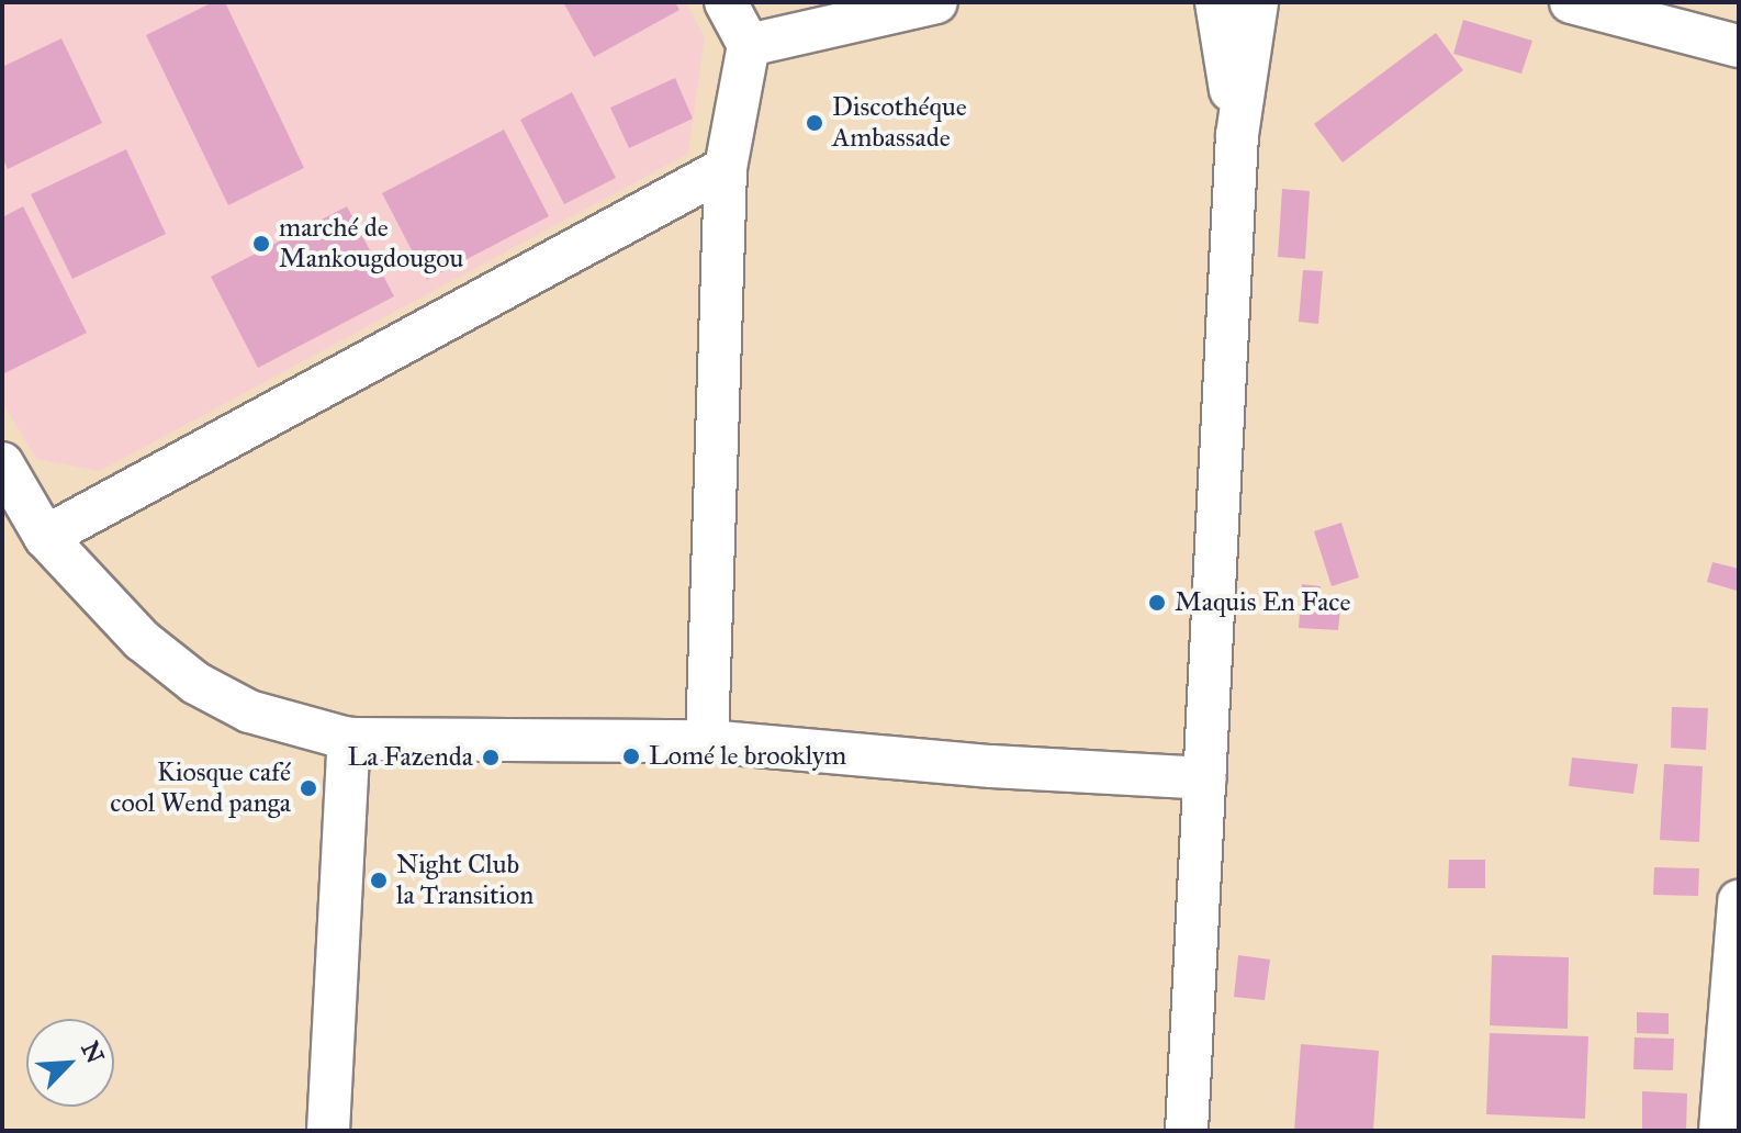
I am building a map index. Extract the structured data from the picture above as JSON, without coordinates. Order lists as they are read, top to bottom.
{
  "places": [
    "Discothéque Ambassade",
    "marché de Mankougdougou",
    "Maquis En Face",
    "Lomé le brooklym",
    "La Fazenda",
    "Kiosque café cool Wend panga",
    "Night Club la Transition"
  ],
  "north": "top right"
}
